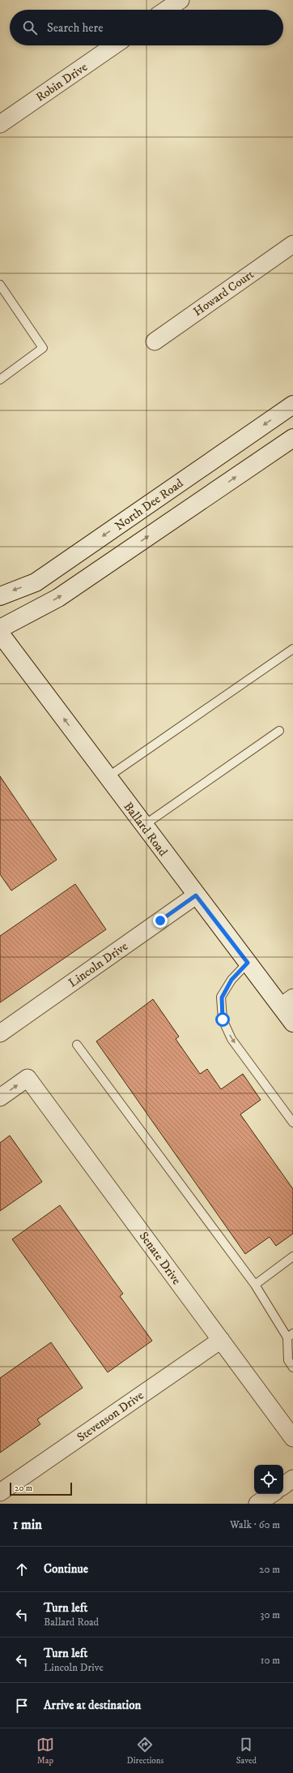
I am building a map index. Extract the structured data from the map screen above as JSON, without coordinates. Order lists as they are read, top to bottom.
{
  "streets": {
    "street": [
      "Robin Drive",
      "Howard Court",
      "North Dee Road",
      "Ballard Road",
      "Lincoln Drive",
      "Senate Drive",
      "Stevenson Drive"
    ]
  },
  "crossings": [
    ["Ballard Road", "Lincoln Drive"],
    ["Senate Drive", "Stevenson Drive"]
  ],
  "one_way": ["Ballard Road", "Senate Drive"],
  "scale_bar": "20 m",
  "page": {
    "search": "Search here",
    "scale": "20 m",
    "heading": ["1 min", "Walk · 60 m"],
    "list": [
      ["Continue", "20 m"],
      ["Turn left", "Ballard Road", "30 m"],
      ["Turn left", "Lincoln Drive", "10 m"],
      "Arrive at destination"
    ],
    "nav": ["Map", "Directions", "Saved"]
  }
}
